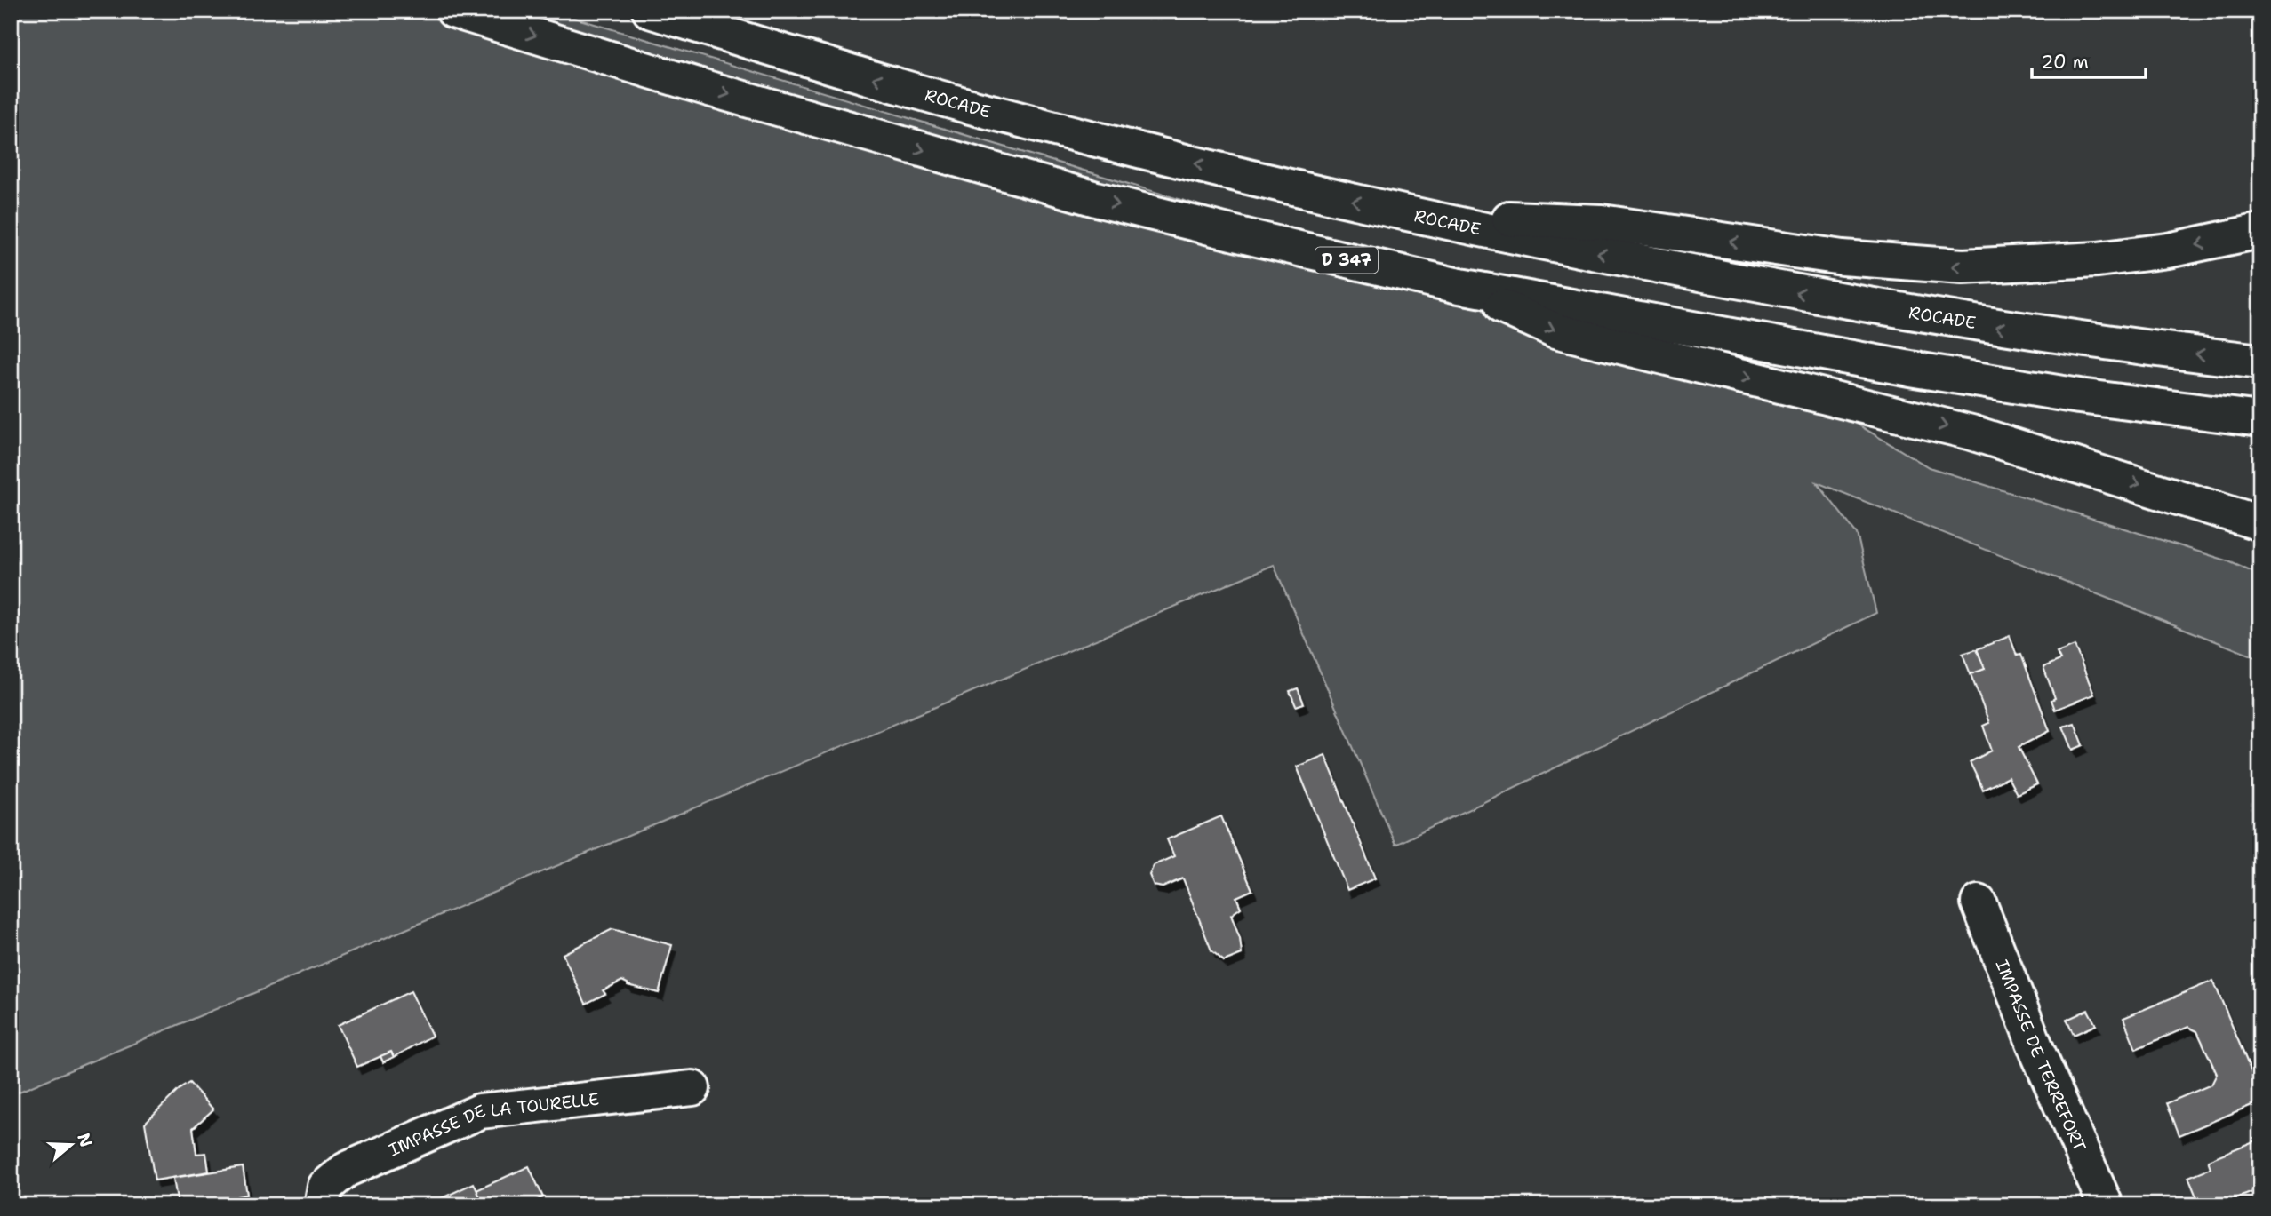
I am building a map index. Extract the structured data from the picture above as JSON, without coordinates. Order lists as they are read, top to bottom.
{
  "streets": {
    "main road": [
      "ROCADE",
      "D 347",
      "IMPASSE DE TERREFORT",
      "IMPASSE DE LA TOURELLE"
    ]
  },
  "scale_bar": "20 m",
  "north": "right"
}
